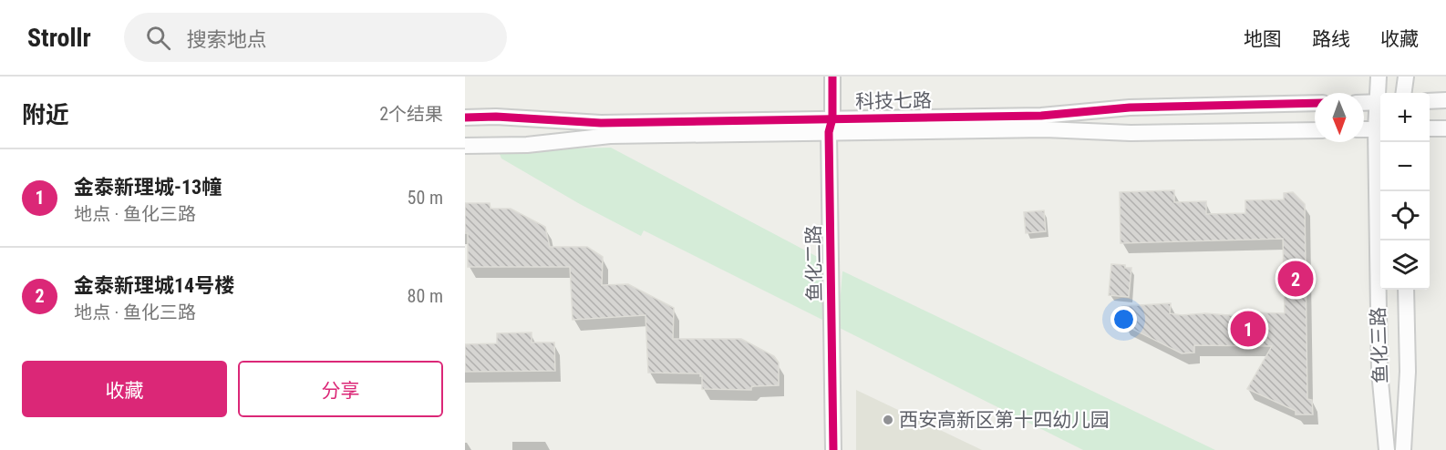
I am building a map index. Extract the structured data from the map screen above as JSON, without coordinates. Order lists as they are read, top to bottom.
{
  "streets": {
    "street": ["科技七路", "鱼化二路", "鱼化三路"]
  },
  "crossings": [
    ["科技七路", "鱼化二路"]
  ],
  "places": ["西安高新区第十四幼儿园"],
  "north": "bottom",
  "page": {
    "header": "Strollr",
    "search": "搜索地点",
    "nav": ["地图", "路线", "收藏"],
    "heading": ["附近", "2个结果"],
    "map_buttons": ["+", "−"],
    "list": [
      {
        "mark": "1",
        "name": "金泰新理城-13幢",
        "note": "地点 · 鱼化三路",
        "value": "50 m"
      },
      {
        "mark": "2",
        "name": "金泰新理城14号楼",
        "note": "地点 · 鱼化三路",
        "value": "80 m"
      }
    ],
    "pins": ["2", "1"],
    "buttons": ["收藏", "分享"]
  }
}
